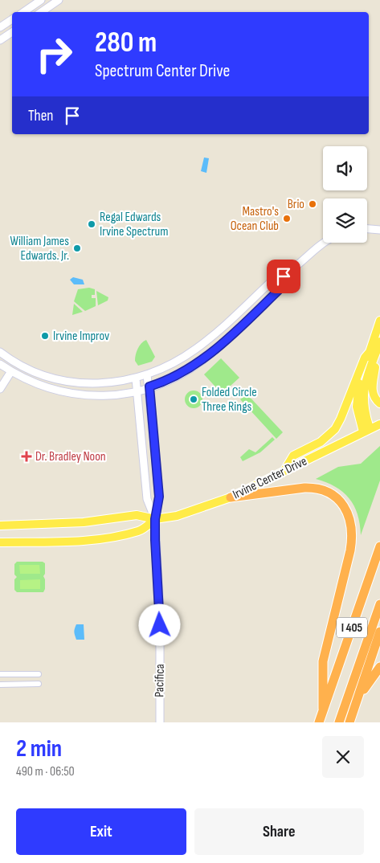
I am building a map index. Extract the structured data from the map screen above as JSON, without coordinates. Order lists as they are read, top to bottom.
{
  "streets": {
    "highway": ["I 405"],
    "main road": ["Irvine Center Drive"],
    "street": ["Pacifica"]
  },
  "crossings": [
    ["Irvine Center Drive", "Pacifica"]
  ],
  "places": {
    "other": [
      "Brio",
      "Mastro's Ocean Club",
      "Regal Edwards Irvine Spectrum",
      "William James Edwards. Jr.",
      "Irvine Improv",
      "Folded Circle Three Rings"
    ],
    "health": ["Dr. Bradley Noon"]
  },
  "page": {
    "turn": ["280 m", "Spectrum Center Drive"],
    "then": "Then",
    "heading": ["2 min", "490 m · 06:50"],
    "buttons": ["Exit", "Share"]
  }
}
